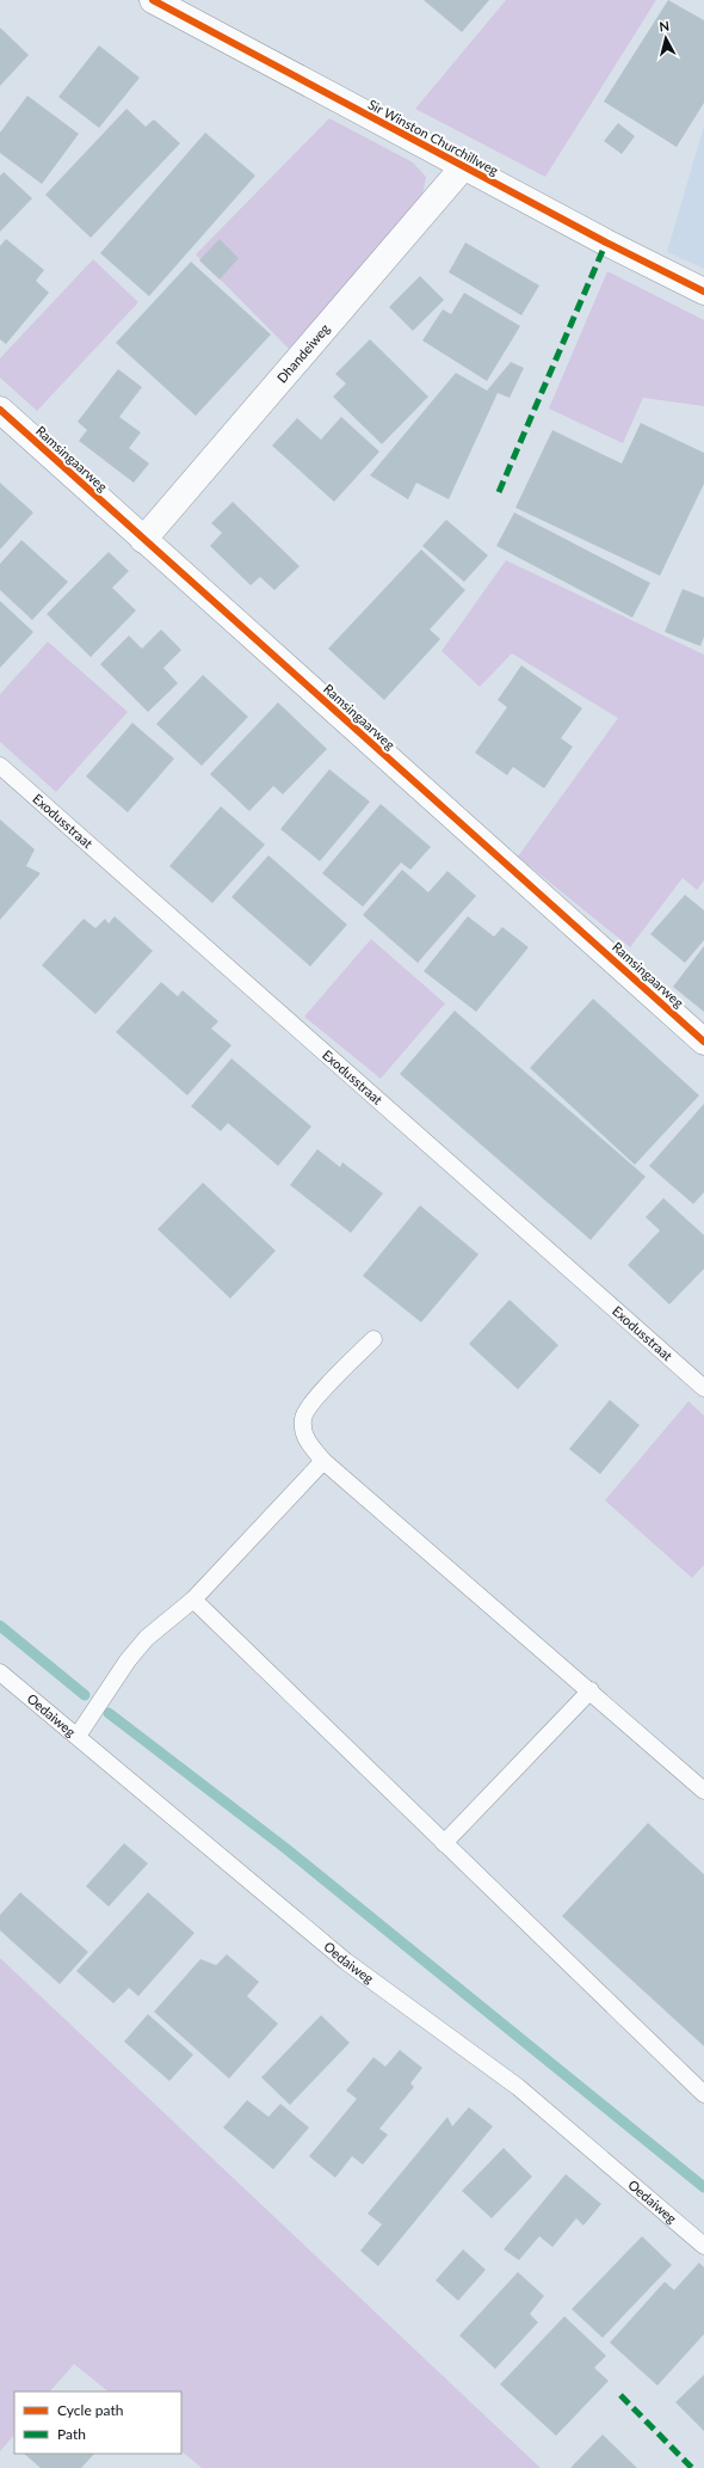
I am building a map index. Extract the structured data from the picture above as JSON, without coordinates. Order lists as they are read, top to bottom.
{
  "streets": {
    "street": ["Sir Winston Churchillweg", "Dhandeiweg", "Ramsingaarweg"],
    "lane": ["Exodusstraat", "Oedaiweg"]
  },
  "crossings": [
    ["Sir Winston Churchillweg", "Dhandeiweg"],
    ["Dhandeiweg", "Ramsingaarweg"]
  ],
  "legend": ["Cycle path", "Path"],
  "north": "top"
}
